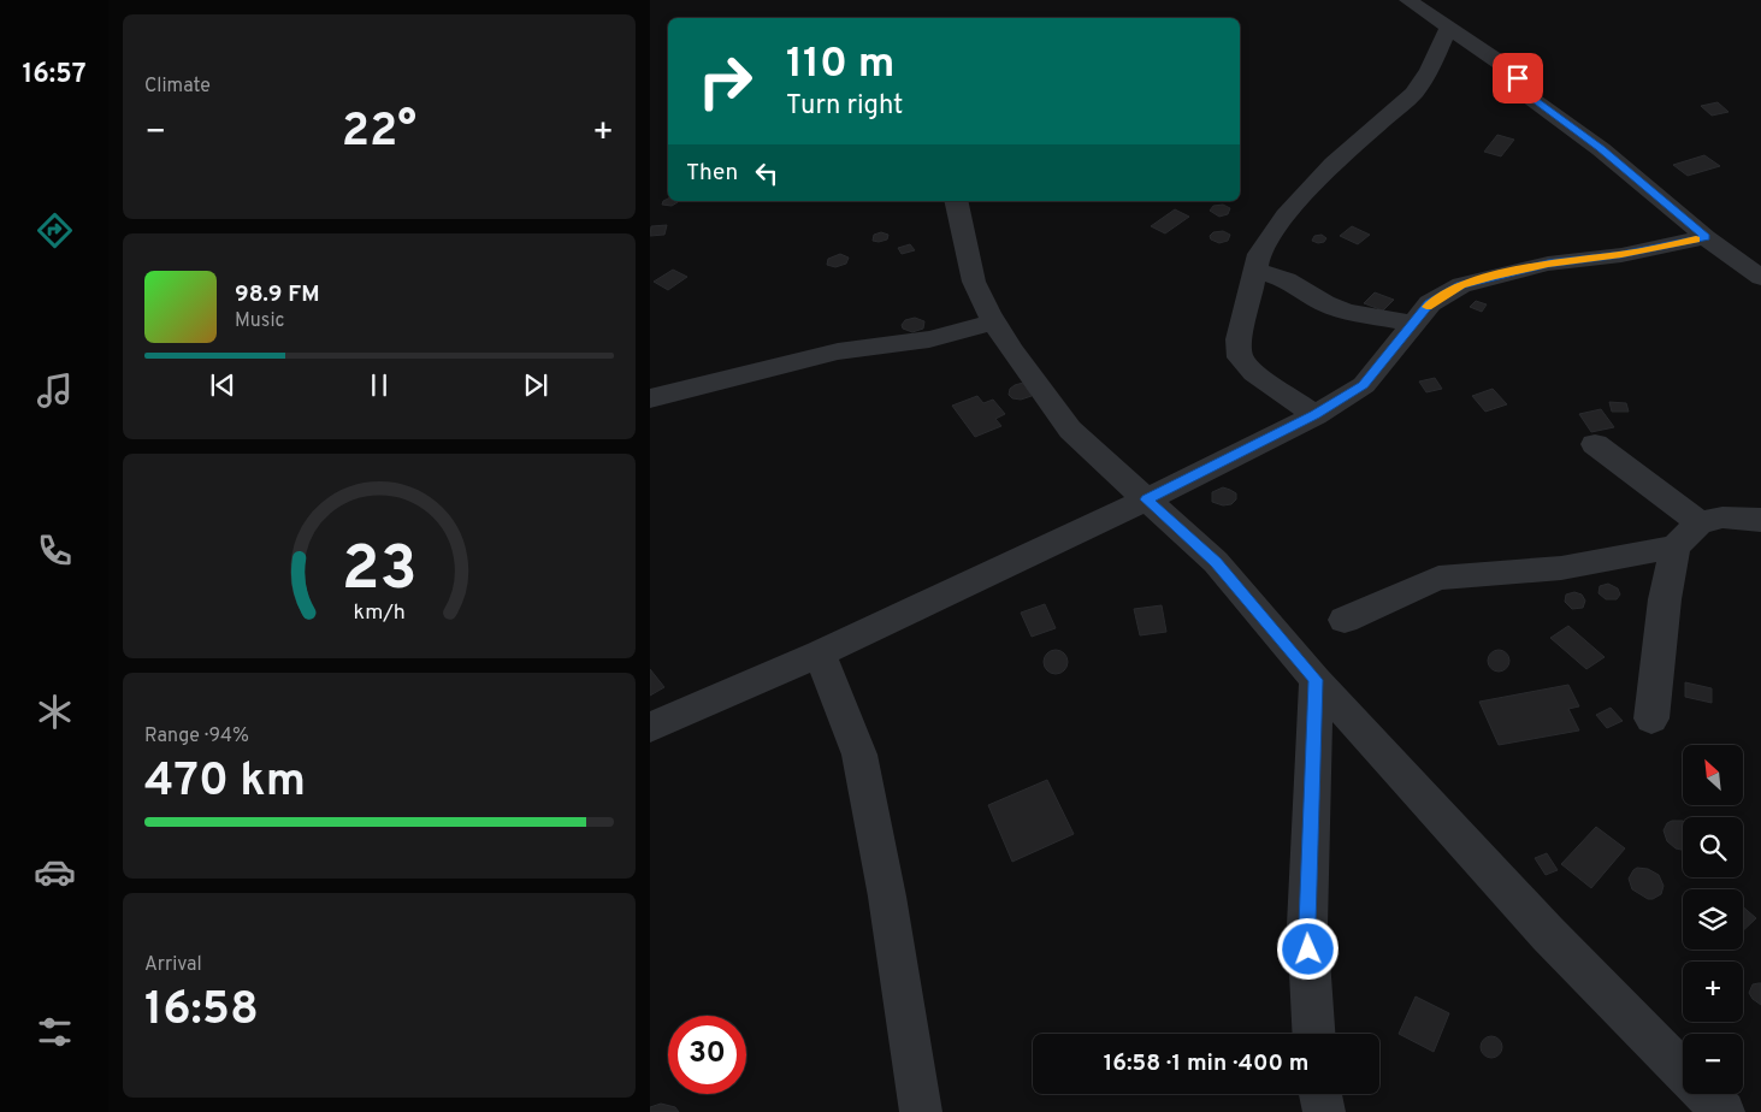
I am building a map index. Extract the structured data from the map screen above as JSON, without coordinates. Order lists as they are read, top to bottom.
{
  "north": "top left",
  "page": {
    "tabs": "16:57",
    "tile": [
      "Climate",
      ["Range · 94%", "470 km"],
      ["Arrival", "16:58"]
    ],
    "turn": ["110 m", "Turn right"],
    "heat": ["−", "22°", "+"],
    "then": "Then",
    "song": ["98.9 FM", "Music"],
    "map_buttons": ["+", "−"],
    "limit": "30",
    "trip": "16:58 · 1 min · 400 m",
    "gauge": ["23", "km/h"]
  }
}
